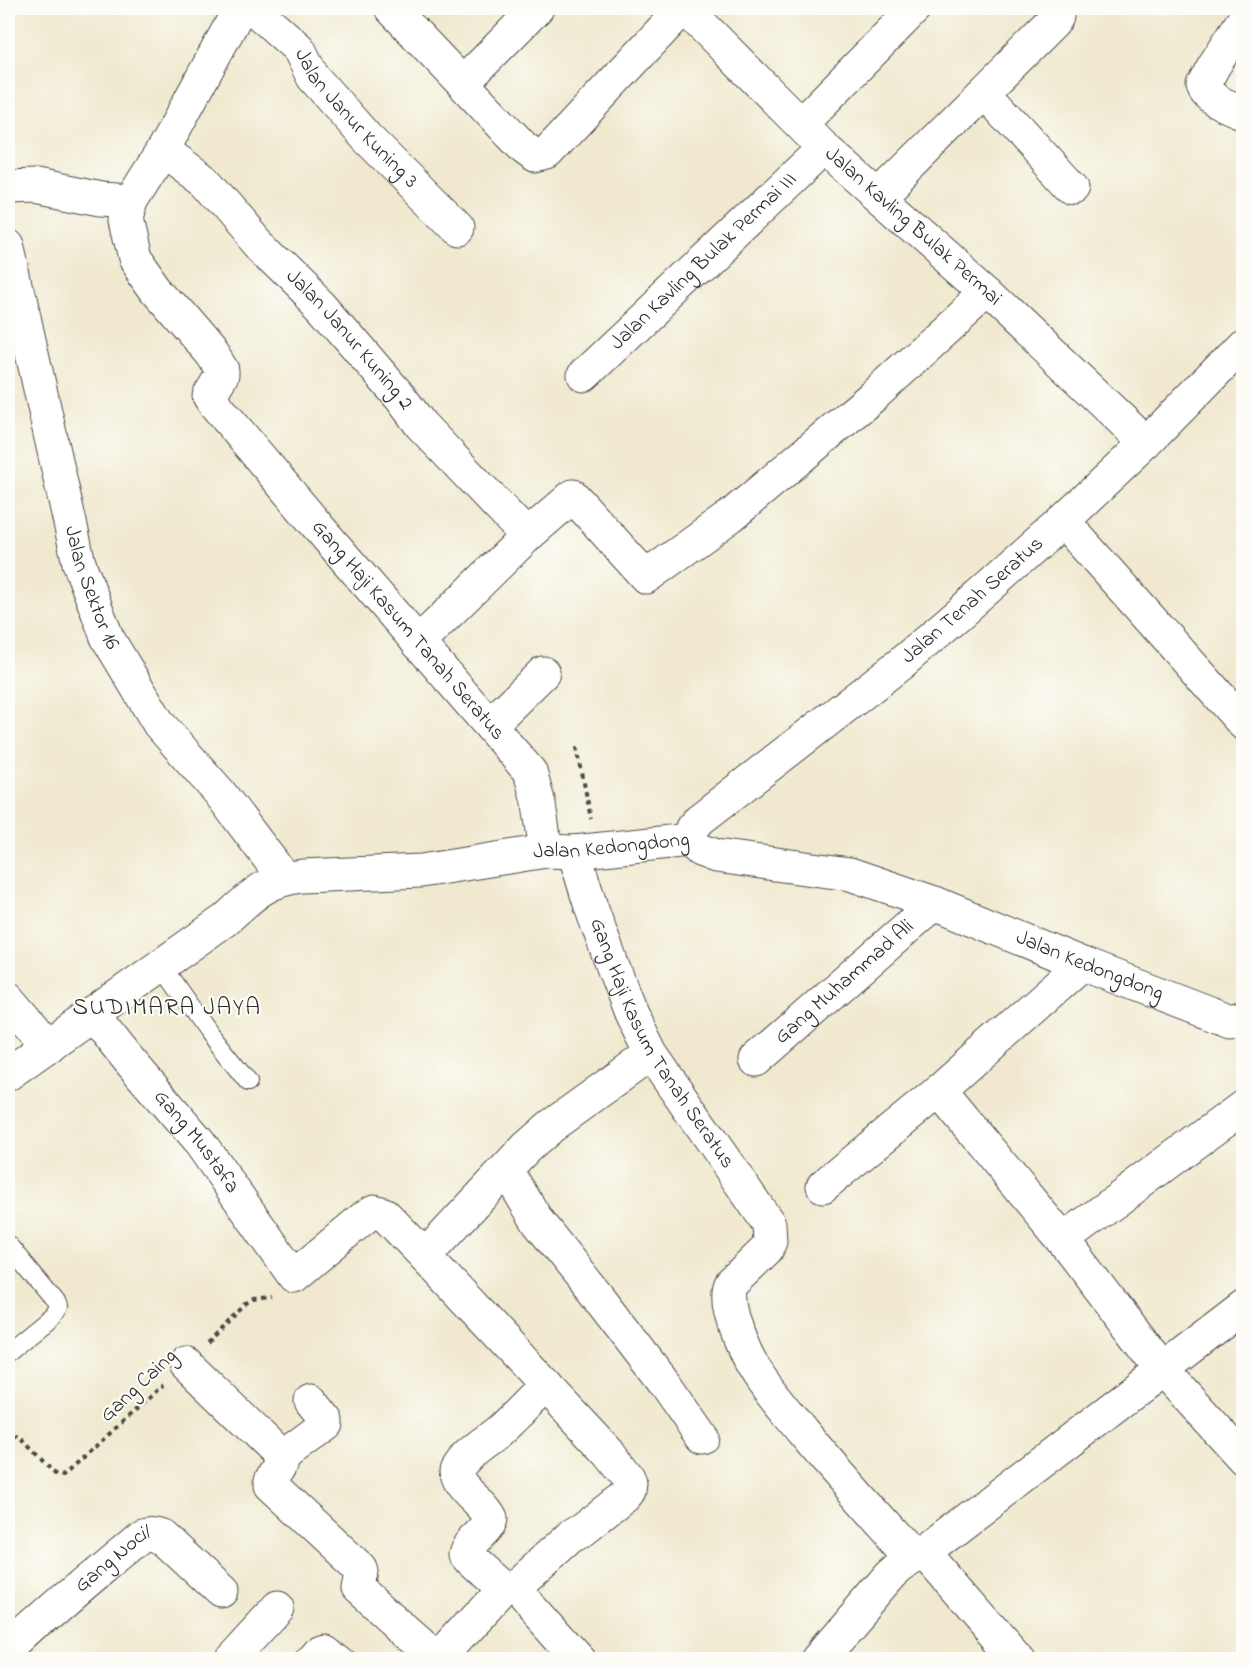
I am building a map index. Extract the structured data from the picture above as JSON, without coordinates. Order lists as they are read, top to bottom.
{
  "streets": {
    "street": [
      "Jalan Janur Kuning 3",
      "Jalan Kavling Bulak Permai",
      "Jalan Kavling Bulak Permai III",
      "Jalan Janur Kuning 2",
      "Jalan Sektor 16",
      "Jalan Tenah Seratus",
      "Gang Haji Kasum Tanah Seratus",
      "Jalan Kedongdong",
      "Gang Muhammad Ali",
      "Gang Mustafa",
      "Gang Nocil"
    ],
    "path": ["Gang Caing"]
  },
  "crossings": [
    ["Jalan Kavling Bulak Permai", "Jalan Kavling Bulak Permai III"],
    ["Jalan Kavling Bulak Permai", "Jalan Tenah Seratus"],
    ["Jalan Sektor 16", "Jalan Kedongdong"],
    ["Jalan Tenah Seratus", "Jalan Kedongdong"],
    ["Gang Haji Kasum Tanah Seratus", "Jalan Kedongdong"],
    ["Jalan Kedongdong", "Gang Muhammad Ali"],
    ["Jalan Kedongdong", "Gang Mustafa"],
    ["Gang Mustafa", "Gang Caing"]
  ],
  "districts": ["SUDIMARA JAYA"]
}
